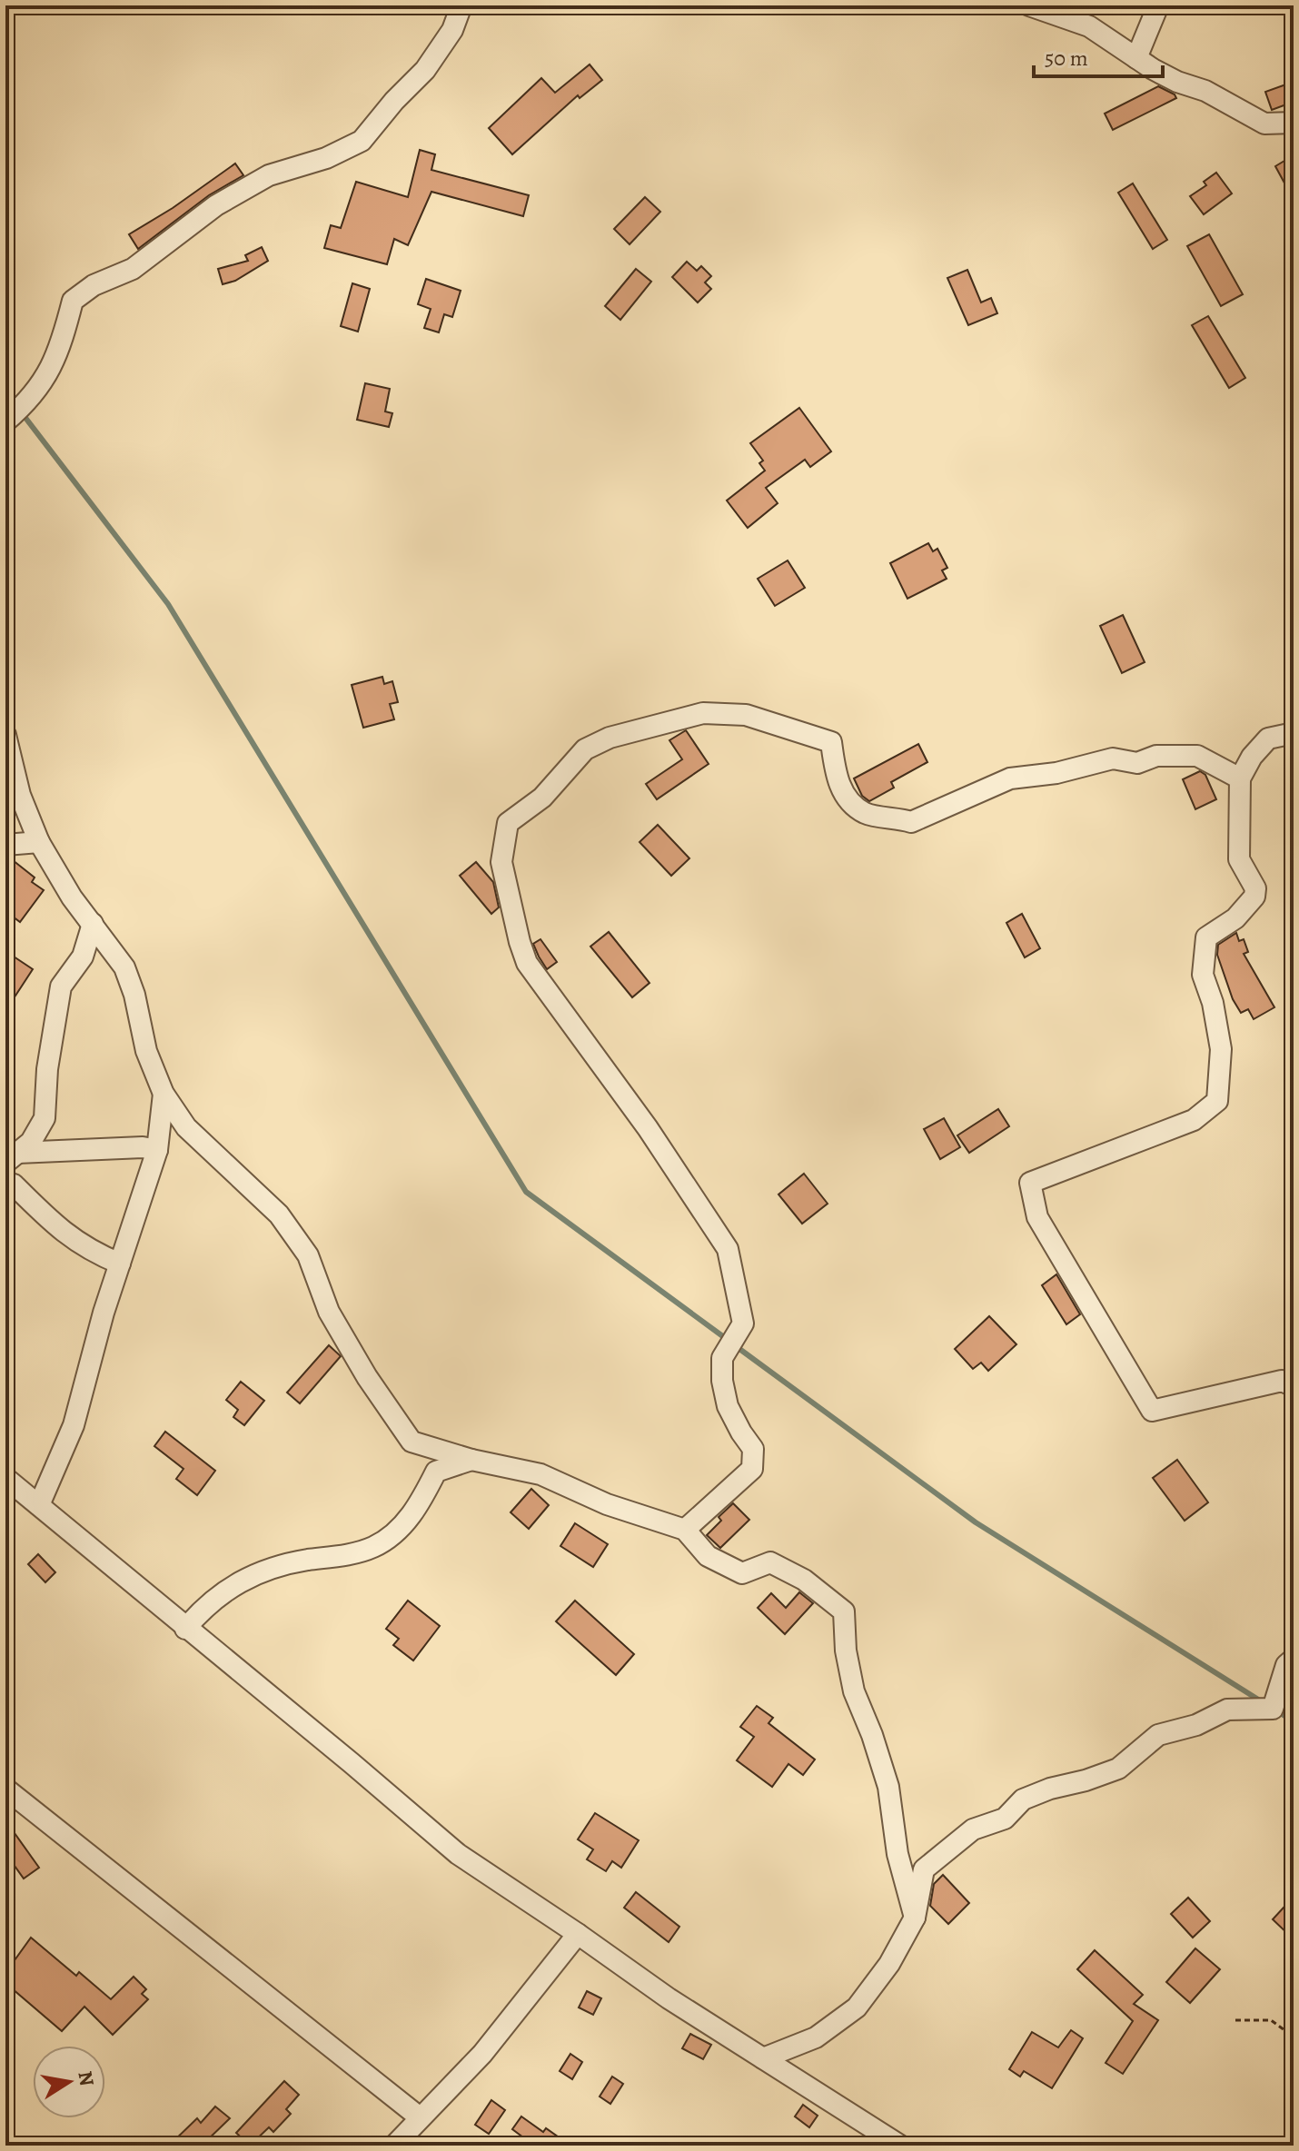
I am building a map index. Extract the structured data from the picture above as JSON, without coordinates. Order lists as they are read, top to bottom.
{
  "scale_bar": "50 m",
  "north": "right"
}
